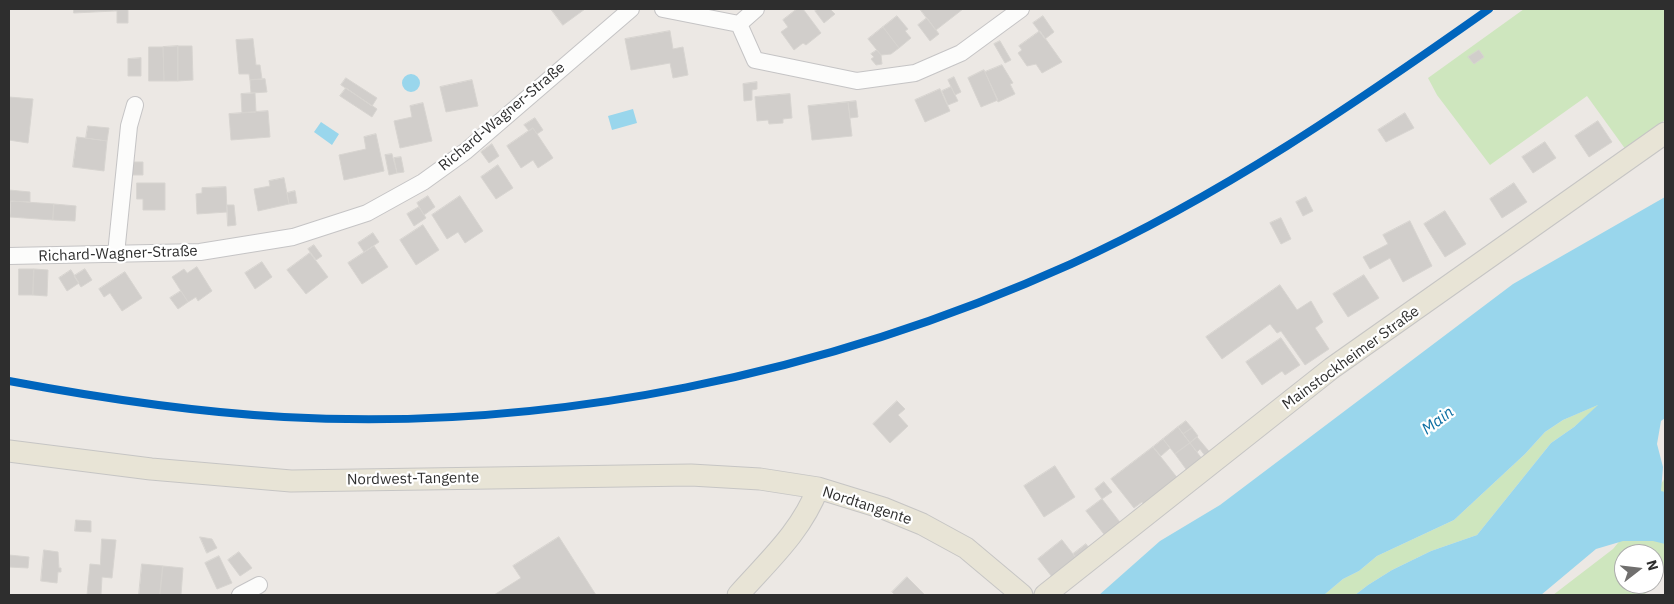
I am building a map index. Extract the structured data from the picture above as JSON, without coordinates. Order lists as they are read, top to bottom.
{
  "streets": {
    "main road": ["Mainstockheimer Straße", "Nordwest-Tangente", "Nordtangente"],
    "street": ["Richard-Wagner-Straße"]
  },
  "crossings": [
    ["Nordwest-Tangente", "Nordtangente"]
  ],
  "water": ["Main"],
  "north": "right"
}
